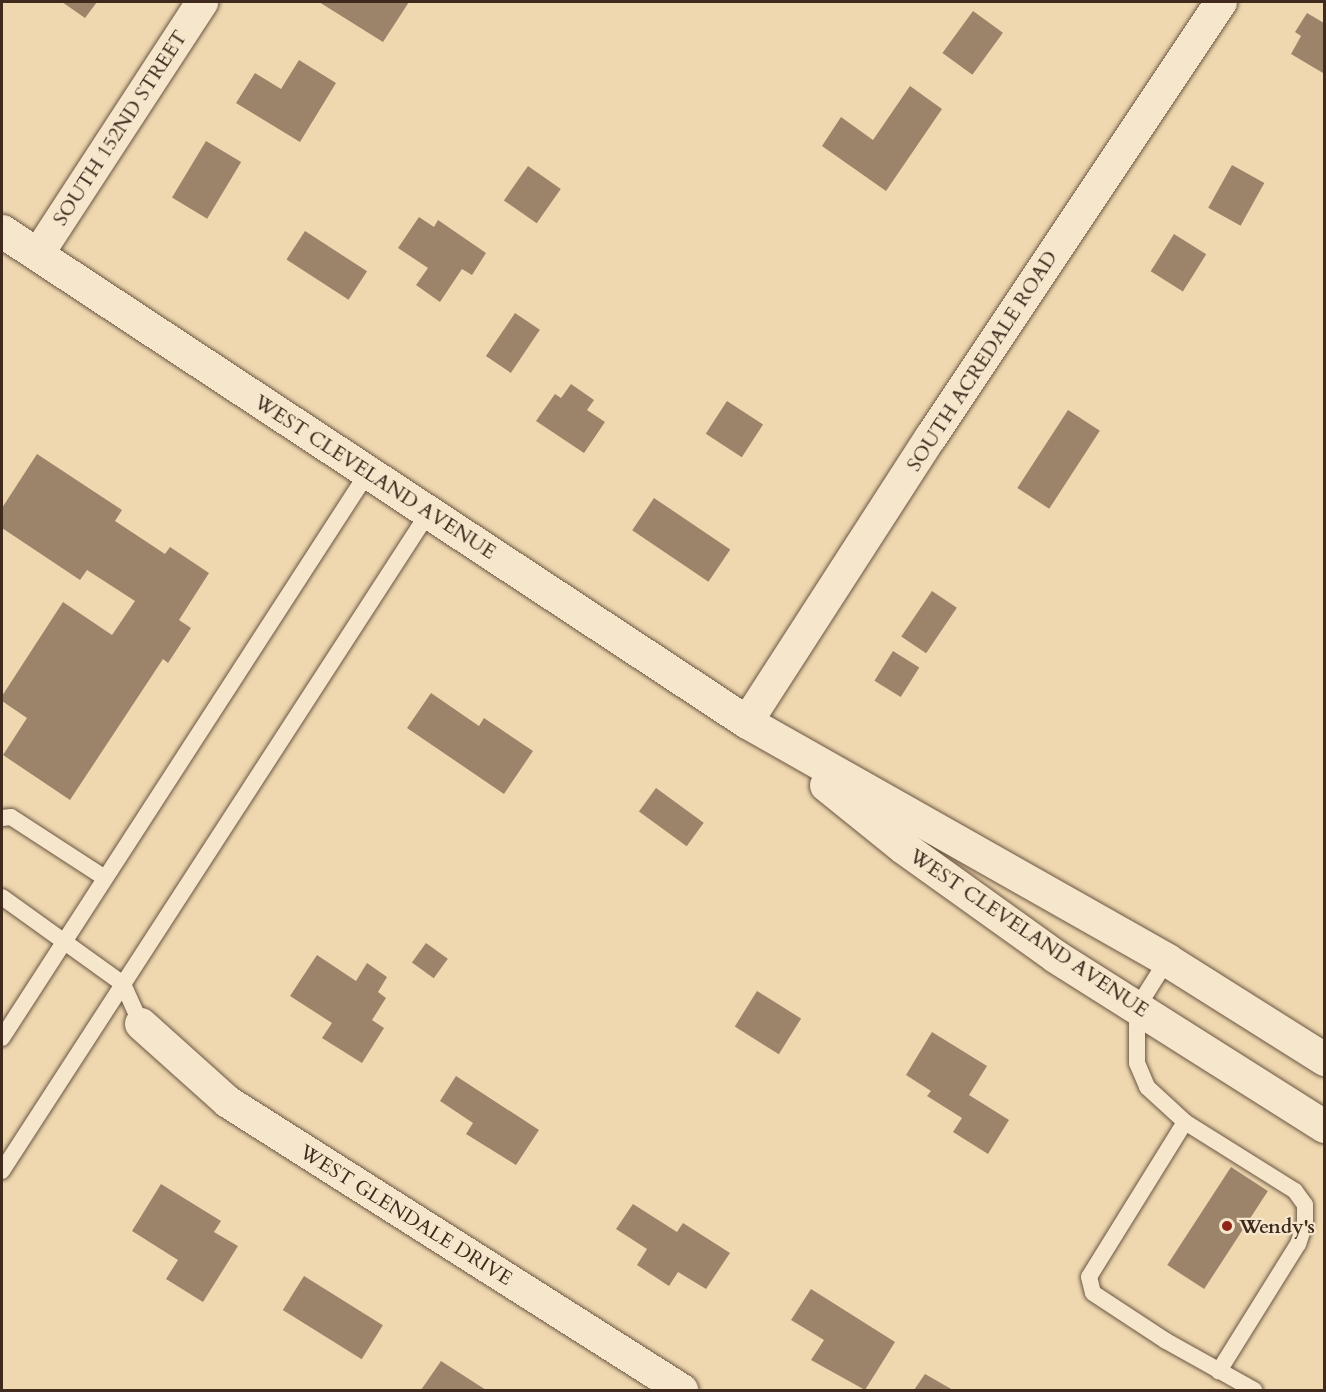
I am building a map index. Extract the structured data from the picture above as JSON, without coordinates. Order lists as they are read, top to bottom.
{
  "streets": {
    "main road": ["WEST CLEVELAND AVENUE"],
    "street": ["SOUTH 152ND STREET", "SOUTH ACREDALE ROAD", "WEST GLENDALE DRIVE"]
  },
  "crossings": [
    ["SOUTH 152ND STREET", "WEST CLEVELAND AVENUE"],
    ["SOUTH ACREDALE ROAD", "WEST CLEVELAND AVENUE"]
  ],
  "places": ["Wendy's"]
}
